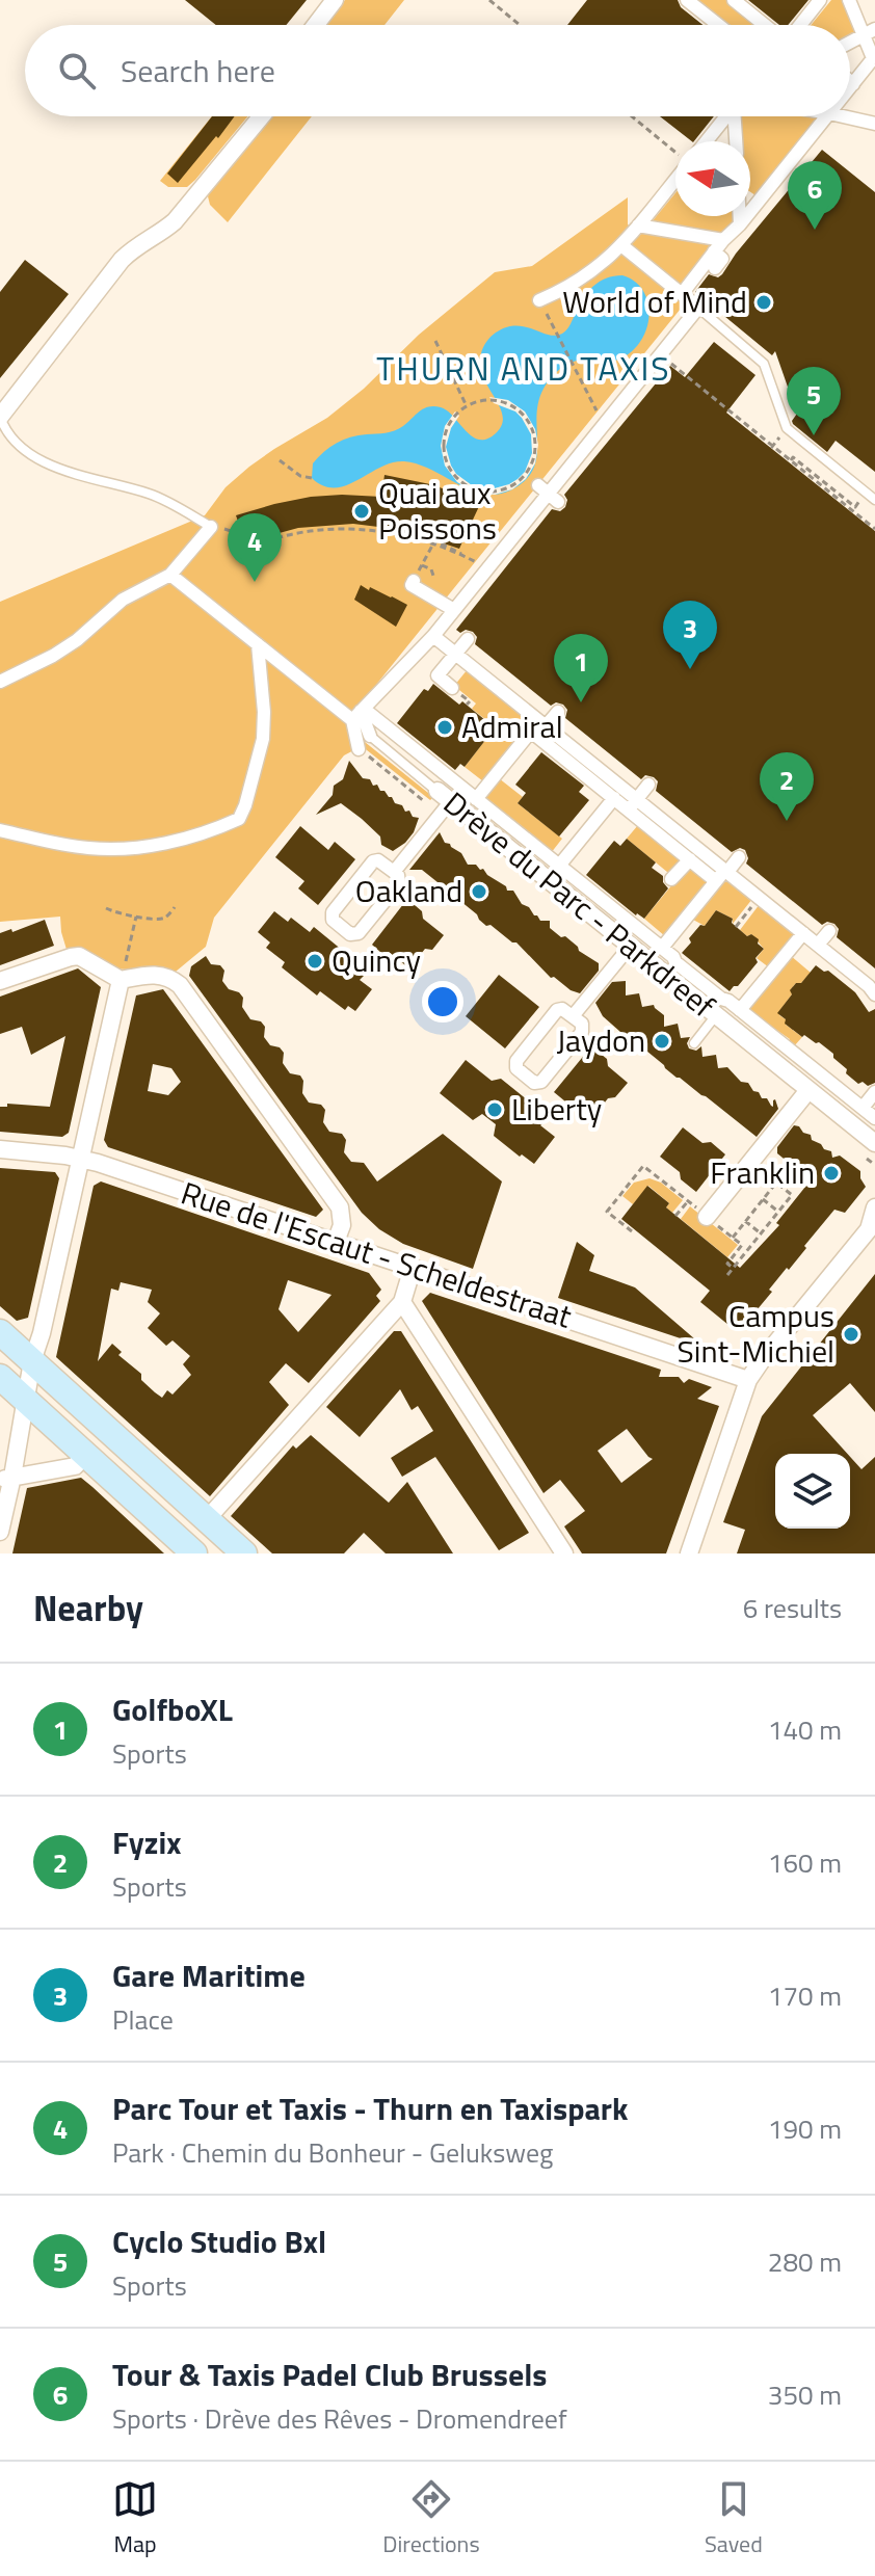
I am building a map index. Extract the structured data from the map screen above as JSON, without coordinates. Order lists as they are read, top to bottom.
{
  "streets": {
    "street": ["Drève du Parc - Parkdreef", "Rue de l'Escaut - Scheldestraat"]
  },
  "districts": ["THURN AND TAXIS"],
  "places": [
    "World of Mind",
    "Quai aux Poissons",
    "Admiral",
    "Oakland",
    "Quincy",
    "Jaydon",
    "Liberty",
    "Franklin",
    "Campus Sint-Michiel"
  ],
  "north": "left",
  "page": {
    "search": "Search here",
    "pins": [
      "6",
      "5",
      "4",
      "3",
      "1",
      "2"
    ],
    "heading": ["Nearby", "6 results"],
    "list": [
      {
        "mark": "1",
        "name": "GolfboXL",
        "note": "Sports",
        "value": "140 m"
      },
      {
        "mark": "2",
        "name": "Fyzix",
        "note": "Sports",
        "value": "160 m"
      },
      {
        "mark": "3",
        "name": "Gare Maritime",
        "note": "Place",
        "value": "170 m"
      },
      {
        "mark": "4",
        "name": "Parc Tour et Taxis - Thurn en Taxispark",
        "note": "Park · Chemin du Bonheur - Geluksweg",
        "value": "190 m"
      },
      {
        "mark": "5",
        "name": "Cyclo Studio Bxl",
        "note": "Sports",
        "value": "280 m"
      },
      {
        "mark": "6",
        "name": "Tour & Taxis Padel Club Brussels",
        "note": "Sports · Drève des Rêves - Dromendreef",
        "value": "350 m"
      }
    ],
    "nav": ["Map", "Directions", "Saved"]
  }
}
